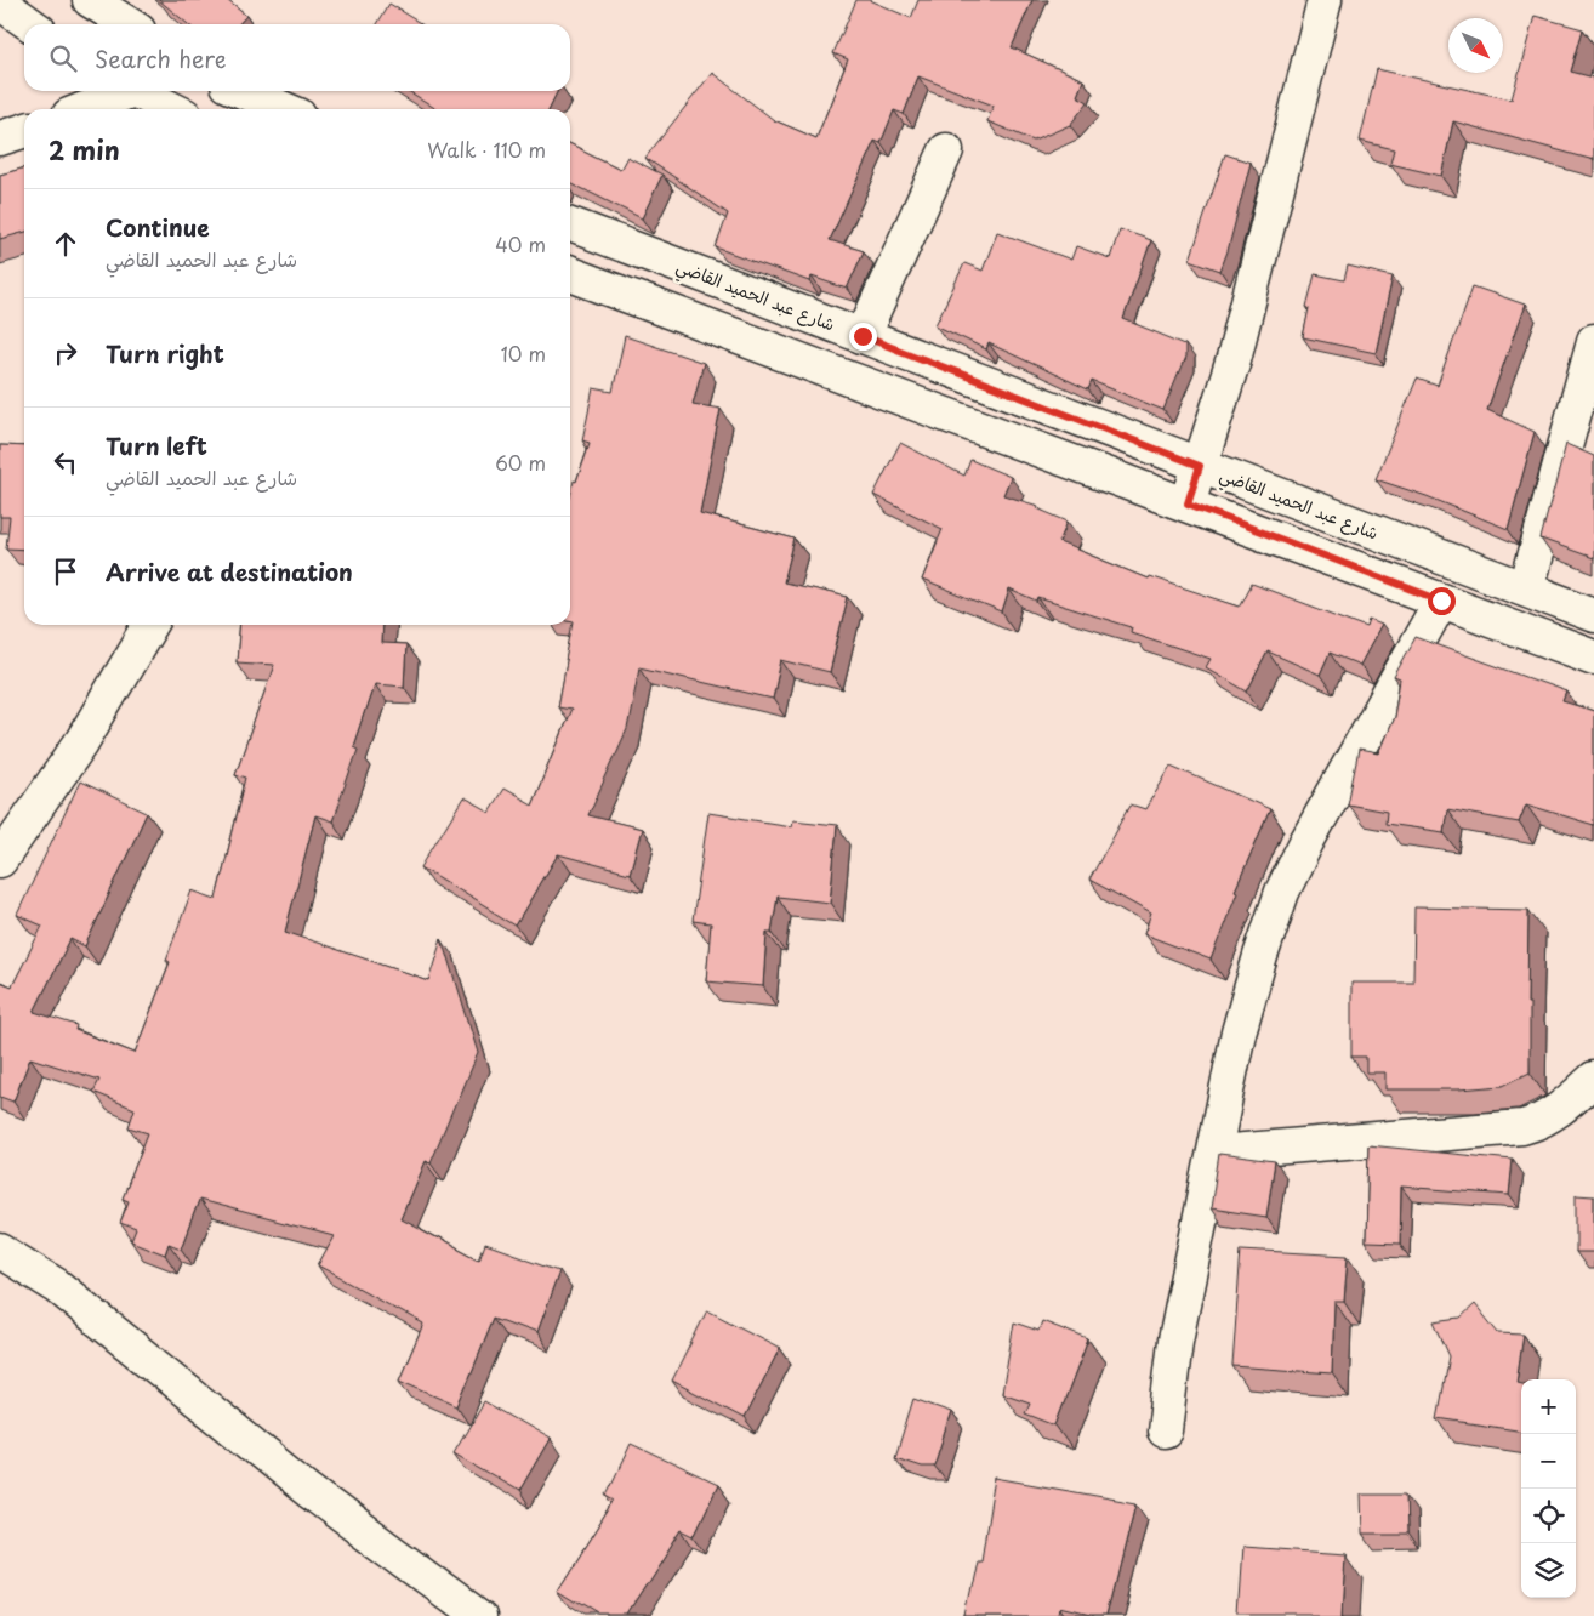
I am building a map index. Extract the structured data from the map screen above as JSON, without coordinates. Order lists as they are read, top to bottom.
{
  "streets": {
    "street": ["شارع عبد الحميد القاضي"]
  },
  "north": "bottom right",
  "page": {
    "search": "Search here",
    "heading": ["2 min", "Walk · 110 m"],
    "list": [
      ["Continue", "شارع عبد الحميد القاضي", "40 m"],
      ["Turn right", "10 m"],
      ["Turn left", "شارع عبد الحميد القاضي", "60 m"],
      "Arrive at destination"
    ],
    "map_buttons": ["+", "−"]
  }
}
